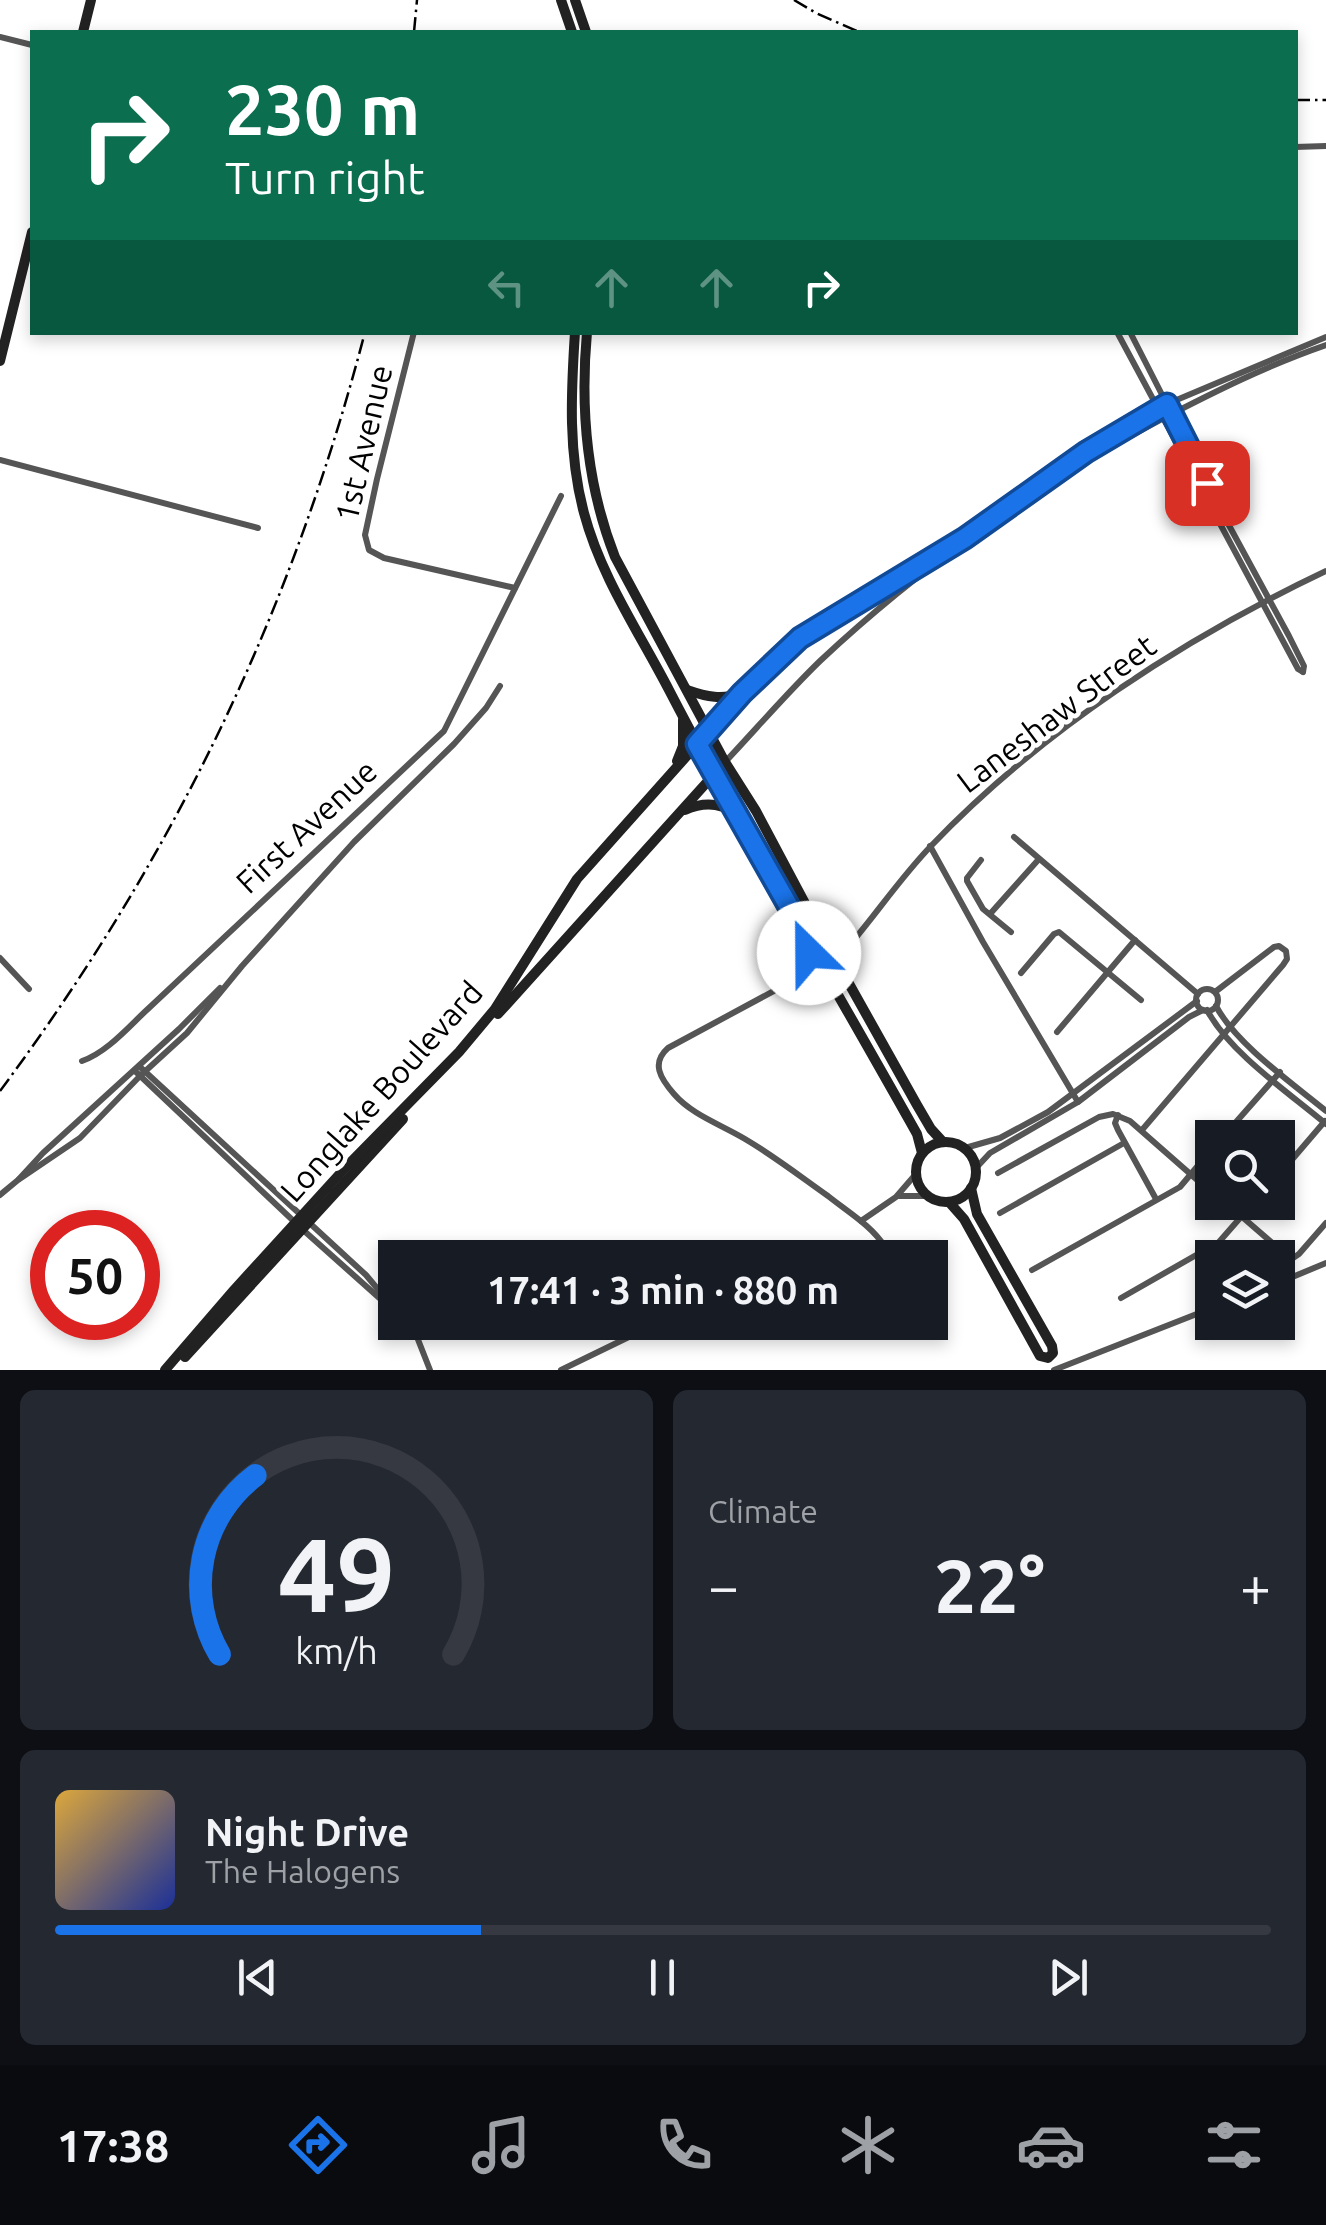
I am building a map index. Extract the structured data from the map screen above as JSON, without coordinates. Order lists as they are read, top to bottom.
{
  "streets": {
    "main road": ["Longlake Boulevard"],
    "street": ["1st Avenue", "Laneshaw Street", "First Avenue"]
  },
  "crossings": [
    ["1st Avenue", "First Avenue"]
  ],
  "page": {
    "turn": ["230 m", "Turn right"],
    "limit": "50",
    "trip": "17:41 · 3 min · 880 m",
    "tile": "Climate",
    "heat": ["−", "22°", "+"],
    "song": ["Night Drive", "The Halogens"],
    "tabs": "17:38",
    "gauge": ["49", "km/h"]
  }
}
